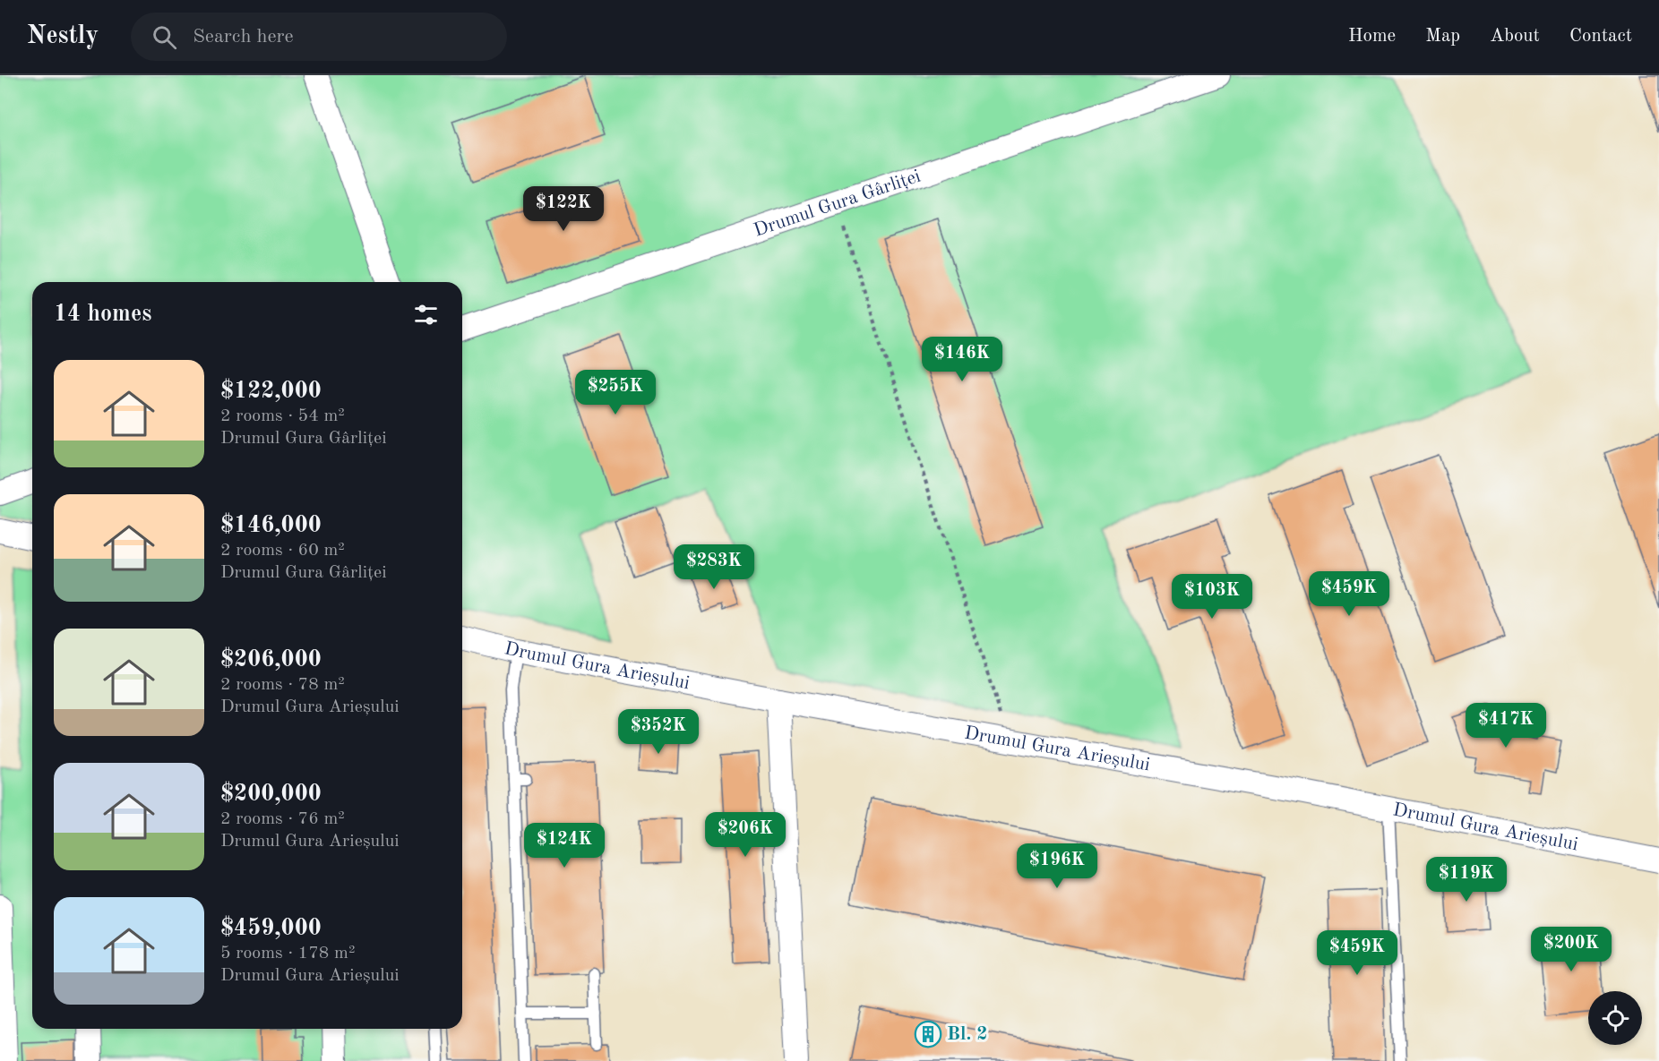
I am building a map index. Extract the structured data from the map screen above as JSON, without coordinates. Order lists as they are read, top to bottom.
{
  "streets": {
    "street": ["Drumul Gura Gârliței", "Drumul Gura Arieșului"]
  },
  "places": {
    "building": ["Bl. 2"]
  },
  "page": {
    "header": "Nestly",
    "search": "Search here",
    "nav": [
      "Home",
      "Map",
      "About",
      "Contact"
    ],
    "price": [
      "$122K",
      "$146K",
      "$255K",
      "$283K",
      "$459K",
      "$103K",
      "$417K",
      "$352K",
      "$206K",
      "$124K",
      "$196K",
      "$119K",
      "$200K",
      "$459K"
    ],
    "heading": "14 homes",
    "list": [
      {
        "name": "$122,000",
        "note": "2 rooms · 54 m² · Drumul Gura Gârliței"
      },
      {
        "name": "$146,000",
        "note": "2 rooms · 60 m² · Drumul Gura Gârliței"
      },
      {
        "name": "$206,000",
        "note": "2 rooms · 78 m² · Drumul Gura Arieșului"
      },
      {
        "name": "$200,000",
        "note": "2 rooms · 76 m² · Drumul Gura Arieșului"
      },
      {
        "name": "$459,000",
        "note": "5 rooms · 178 m² · Drumul Gura Arieșului"
      }
    ]
  }
}
